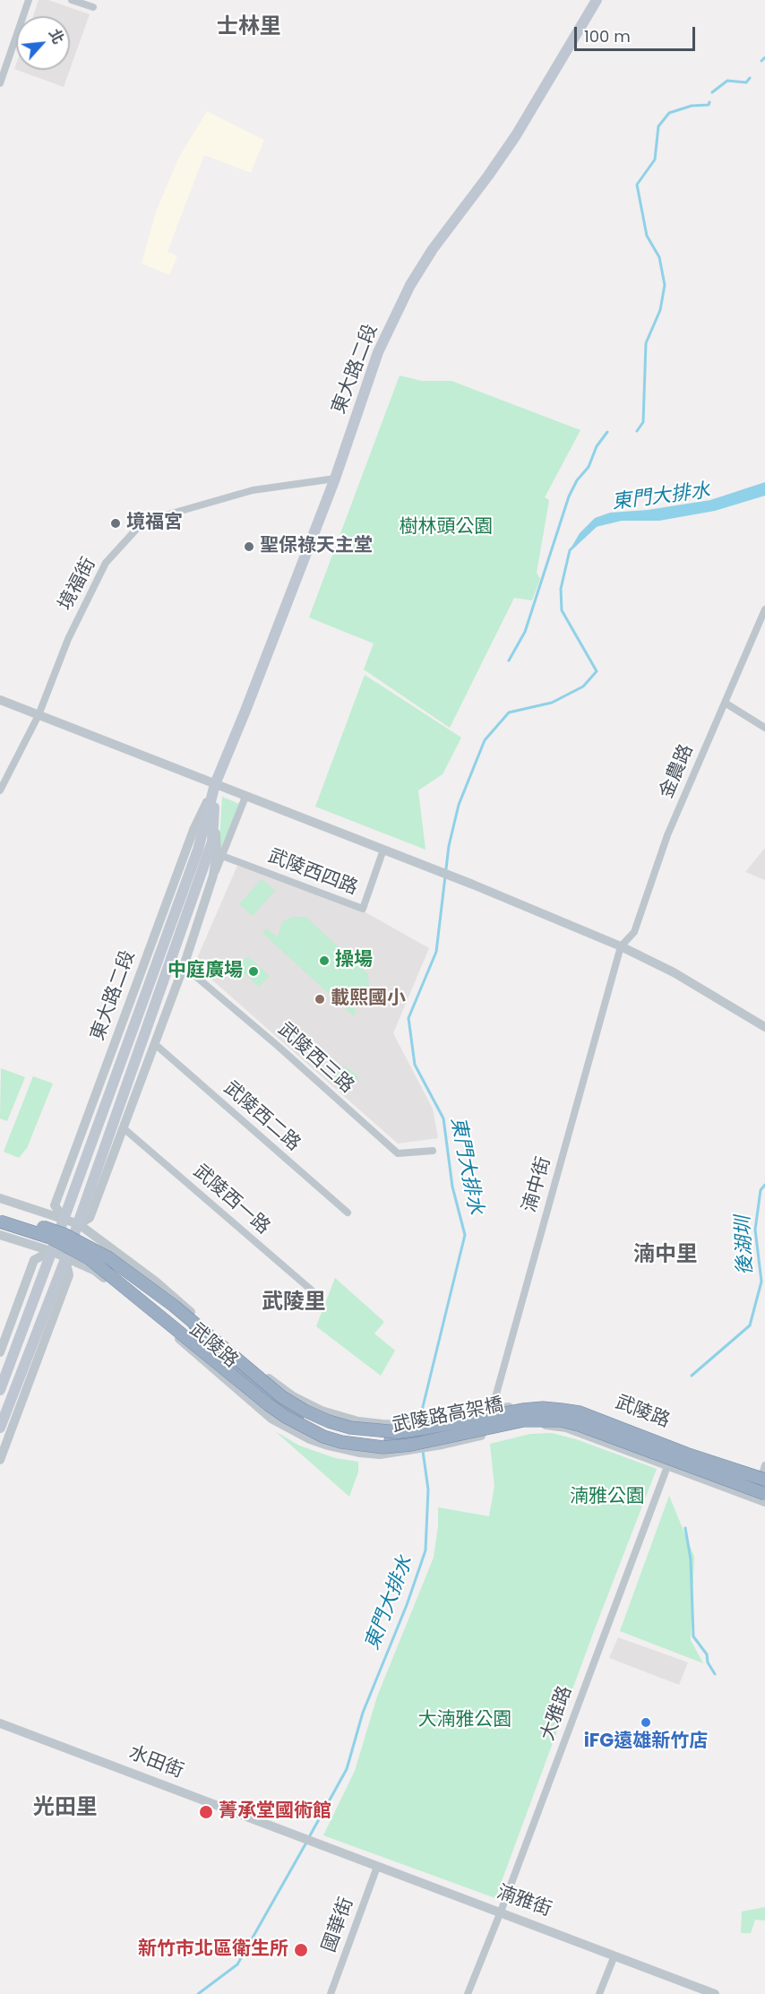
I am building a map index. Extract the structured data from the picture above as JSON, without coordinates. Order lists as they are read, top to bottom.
{
  "streets": {
    "highway": ["武陵路高架橋"],
    "main road": ["東大路二段"],
    "street": [
      "境福街",
      "金農路",
      "武陵西四路",
      "武陵西三路",
      "武陵西二路",
      "湳中街",
      "武陵西一路",
      "武陵路",
      "大雅路",
      "水田街",
      "湳雅街",
      "國華街"
    ]
  },
  "crossings": [
    ["東大路二段", "境福街"],
    ["東大路二段", "武陵西四路"],
    ["東大路二段", "武陵西三路"],
    ["東大路二段", "武陵西二路"],
    ["東大路二段", "武陵西一路"],
    ["東大路二段", "武陵路"],
    ["金農路", "湳中街"],
    ["湳中街", "武陵路"],
    ["武陵路", "武陵路高架橋"],
    ["武陵路", "大雅路"],
    ["大雅路", "湳雅街"],
    ["水田街", "湳雅街"],
    ["湳雅街", "國華街"]
  ],
  "districts": [
    "士林里",
    "湳中里",
    "武陵里",
    "光田里"
  ],
  "water": ["東門大排水", "後湖圳"],
  "parks": ["樹林頭公園", "湳雅公園", "大湳雅公園"],
  "places": [
    "境福宮",
    "聖保祿天主堂",
    "操場",
    "中庭廣場",
    "載熙國小",
    "iFG遠雄新竹店",
    "菁承堂國術館",
    "新竹市北區衛生所"
  ],
  "scale_bar": "100 m",
  "north": "top right"
}
